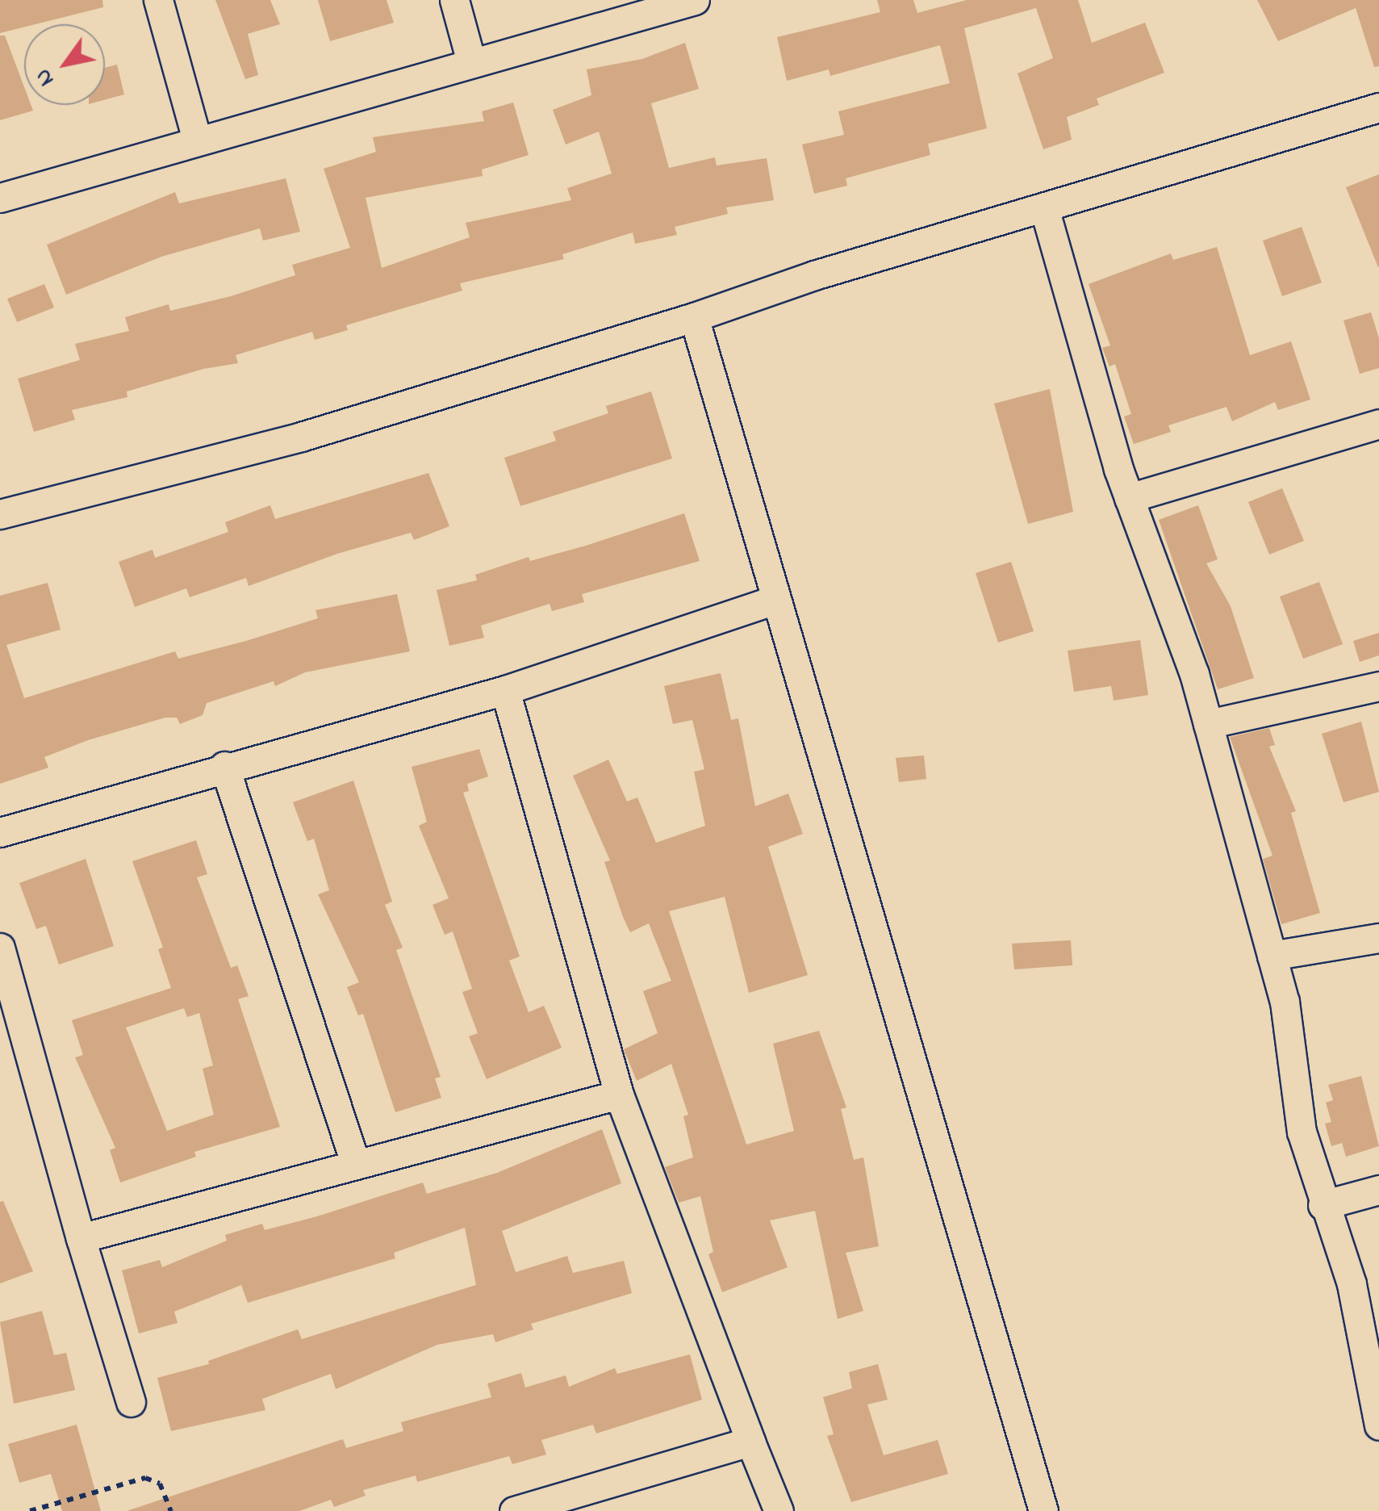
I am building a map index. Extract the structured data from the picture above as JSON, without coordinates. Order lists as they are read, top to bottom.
{
  "north": "bottom left"
}
